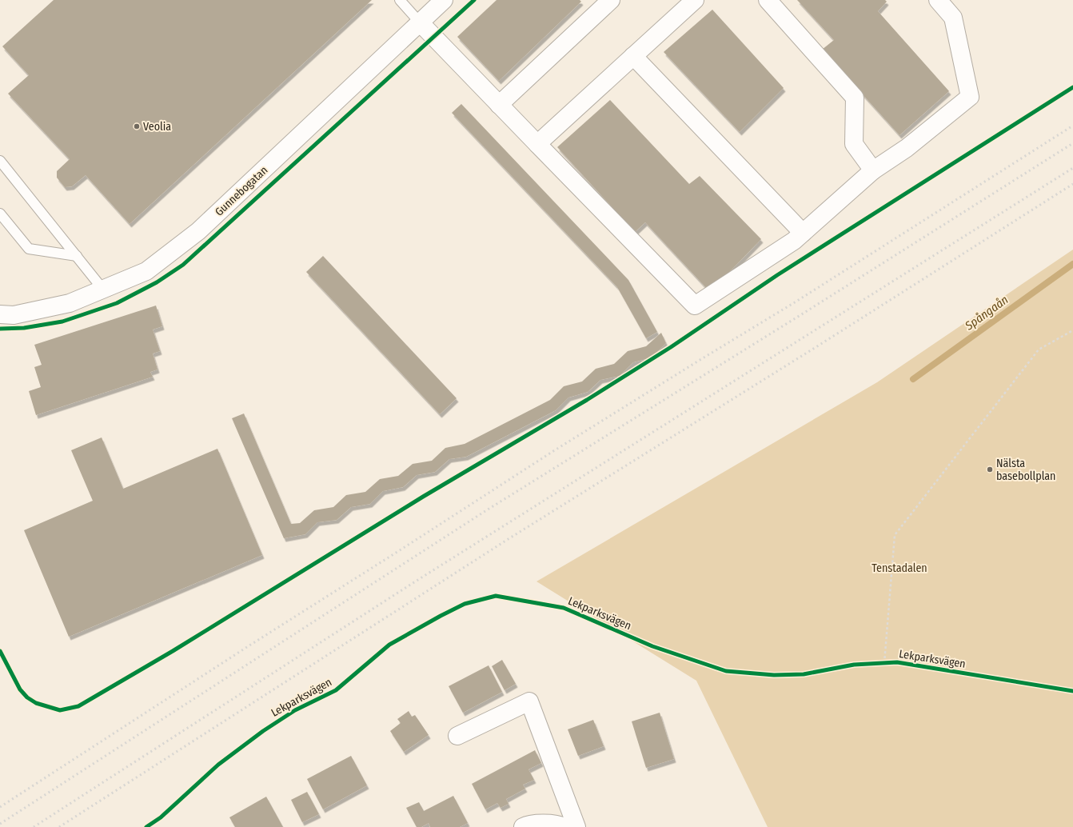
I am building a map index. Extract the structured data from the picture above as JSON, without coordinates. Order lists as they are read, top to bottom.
{
  "streets": {
    "street": ["Gunnebogatan"],
    "cycle path": ["Lekparksvägen"]
  },
  "water": ["Spångaån"],
  "parks": ["Tenstadalen"],
  "places": ["Veolia", "Nälsta basebollplan"]
}
